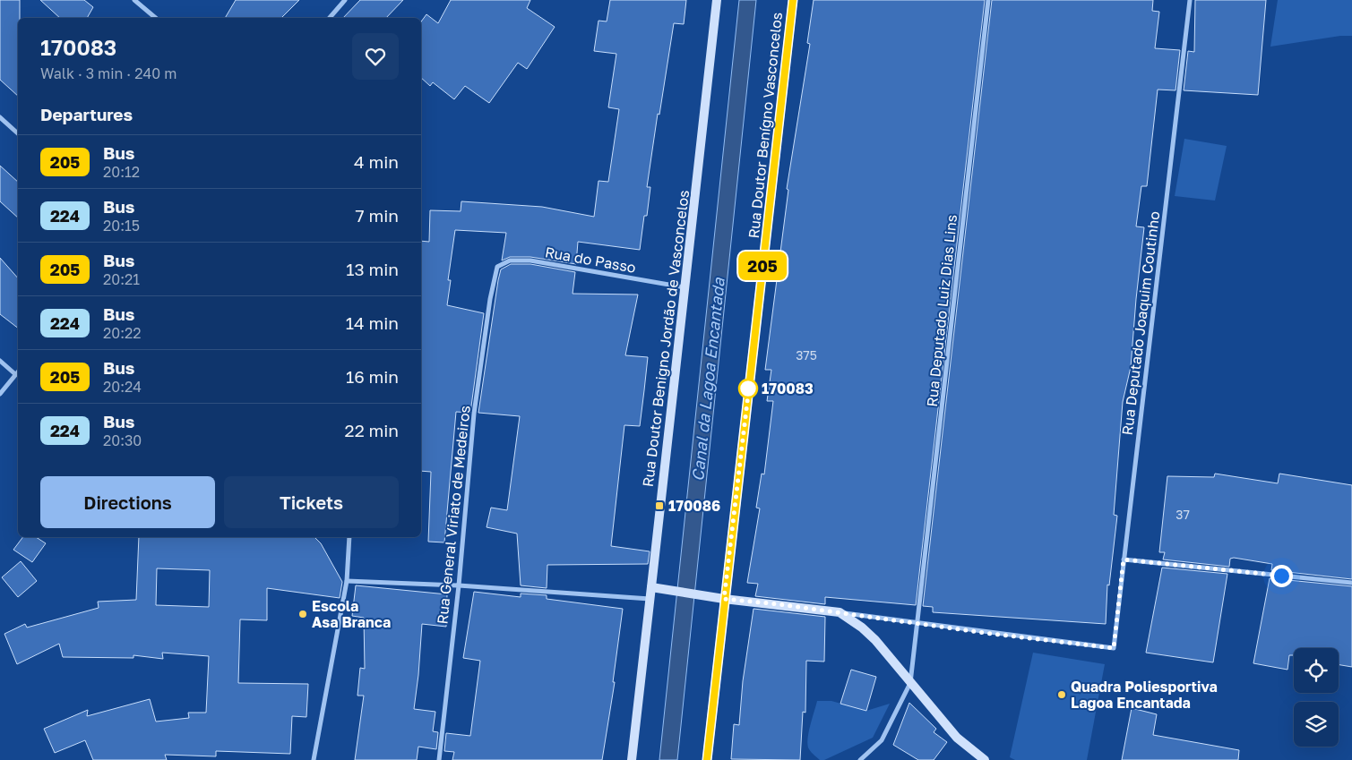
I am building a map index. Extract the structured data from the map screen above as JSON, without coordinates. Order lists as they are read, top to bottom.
{
  "streets": {
    "main road": ["Rua Doutor Benígno Vasconcelos", "Rua Doutor Benigno Jordão de Vasconcelos"],
    "street": [
      "Rua do Passo",
      "Rua Deputado Luiz Dias Lins",
      "Rua Deputado Joaquim Coutinho",
      "Rua General Viriato de Medeiros"
    ]
  },
  "crossings": [
    ["Rua do Passo", "Rua Doutor Benigno Jordão de Vasconcelos"],
    ["Rua do Passo", "Rua General Viriato de Medeiros"],
    ["Rua Deputado Luiz Dias Lins", "Rua Deputado Joaquim Coutinho"]
  ],
  "water": ["Canal da Lagoa Encantada"],
  "places": {
    "other": ["170083", "Escola Asa Branca", "Quadra Poliesportiva Lagoa Encantada"],
    "transit": ["170086"]
  },
  "lines": ["bus line 205"],
  "house_numbers": ["375", "37"],
  "page": {
    "on_map": "205",
    "heading": [
      ["170083", "Walk · 3 min · 240 m"],
      "Departures"
    ],
    "list": [
      {
        "mark": "205",
        "name": "Bus",
        "note": "20:12",
        "value": "4 min"
      },
      {
        "mark": "224",
        "name": "Bus",
        "note": "20:15",
        "value": "7 min"
      },
      {
        "mark": "205",
        "name": "Bus",
        "note": "20:21",
        "value": "13 min"
      },
      {
        "mark": "224",
        "name": "Bus",
        "note": "20:22",
        "value": "14 min"
      },
      {
        "mark": "205",
        "name": "Bus",
        "note": "20:24",
        "value": "16 min"
      },
      {
        "mark": "224",
        "name": "Bus",
        "note": "20:30",
        "value": "22 min"
      }
    ],
    "buttons": ["Directions", "Tickets"]
  }
}
